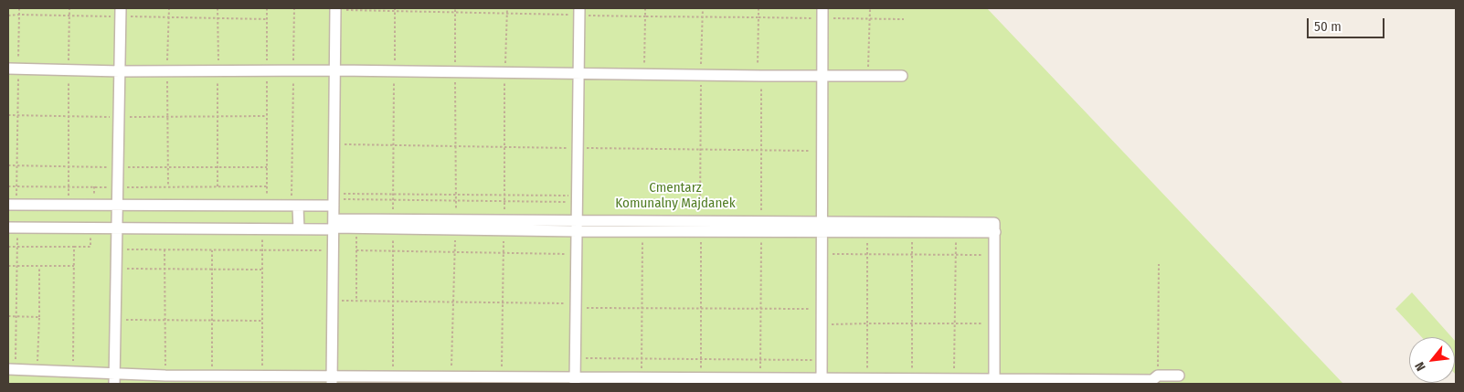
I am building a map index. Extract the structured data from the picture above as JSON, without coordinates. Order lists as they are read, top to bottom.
{
  "parks": ["Cmentarz Komunalny Majdanek"],
  "scale_bar": "50 m",
  "north": "bottom left"
}
